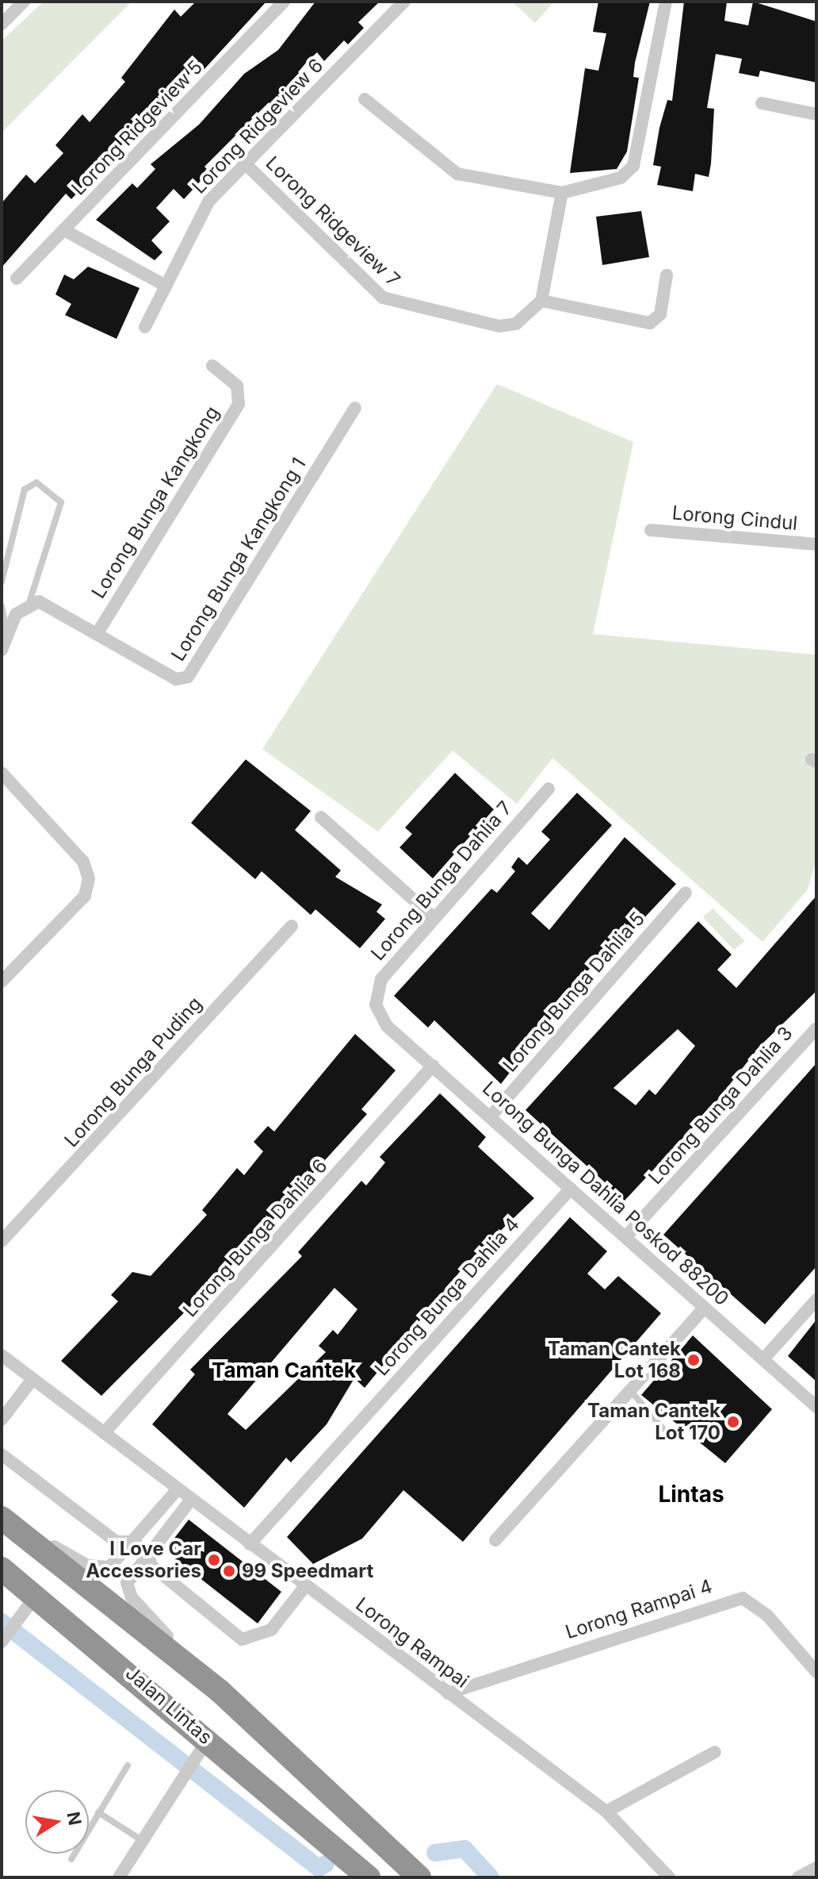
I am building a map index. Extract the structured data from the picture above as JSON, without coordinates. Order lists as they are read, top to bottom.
{
  "streets": {
    "highway": ["Jalan Lintas"],
    "street": [
      "Lorong Ridgeview 6",
      "Lorong Ridgeview 5",
      "Lorong Ridgeview 7",
      "Lorong Bunga Kangkong",
      "Lorong Cindul",
      "Lorong Bunga Kangkong 1",
      "Lorong Bunga Dahlia 7",
      "Lorong Bunga Dahlia 5",
      "Lorong Bunga Puding",
      "Lorong Bunga Dahlia 3",
      "Lorong Bunga Dahlia Poskod 88200",
      "Lorong Bunga Dahlia 6",
      "Lorong Bunga Dahlia 4",
      "Lorong Rampai 4",
      "Lorong Rampai"
    ]
  },
  "crossings": [
    ["Lorong Ridgeview 6", "Lorong Ridgeview 7"],
    ["Lorong Bunga Kangkong", "Lorong Bunga Kangkong 1"],
    ["Lorong Bunga Dahlia 7", "Lorong Bunga Dahlia Poskod 88200"],
    ["Lorong Bunga Dahlia 5", "Lorong Bunga Dahlia Poskod 88200"],
    ["Lorong Bunga Dahlia 3", "Lorong Bunga Dahlia Poskod 88200"],
    ["Lorong Bunga Dahlia Poskod 88200", "Lorong Bunga Dahlia 6"],
    ["Lorong Bunga Dahlia Poskod 88200", "Lorong Bunga Dahlia 4"],
    ["Lorong Bunga Dahlia 6", "Lorong Rampai"],
    ["Lorong Bunga Dahlia 4", "Lorong Rampai"],
    ["Lorong Rampai 4", "Lorong Rampai"]
  ],
  "districts": ["Taman Cantek", "Lintas"],
  "places": [
    "Taman Cantek Lot 168",
    "Taman Cantek Lot 170",
    "I Love Car Accessories",
    "99 Speedmart"
  ],
  "north": "right"
}
